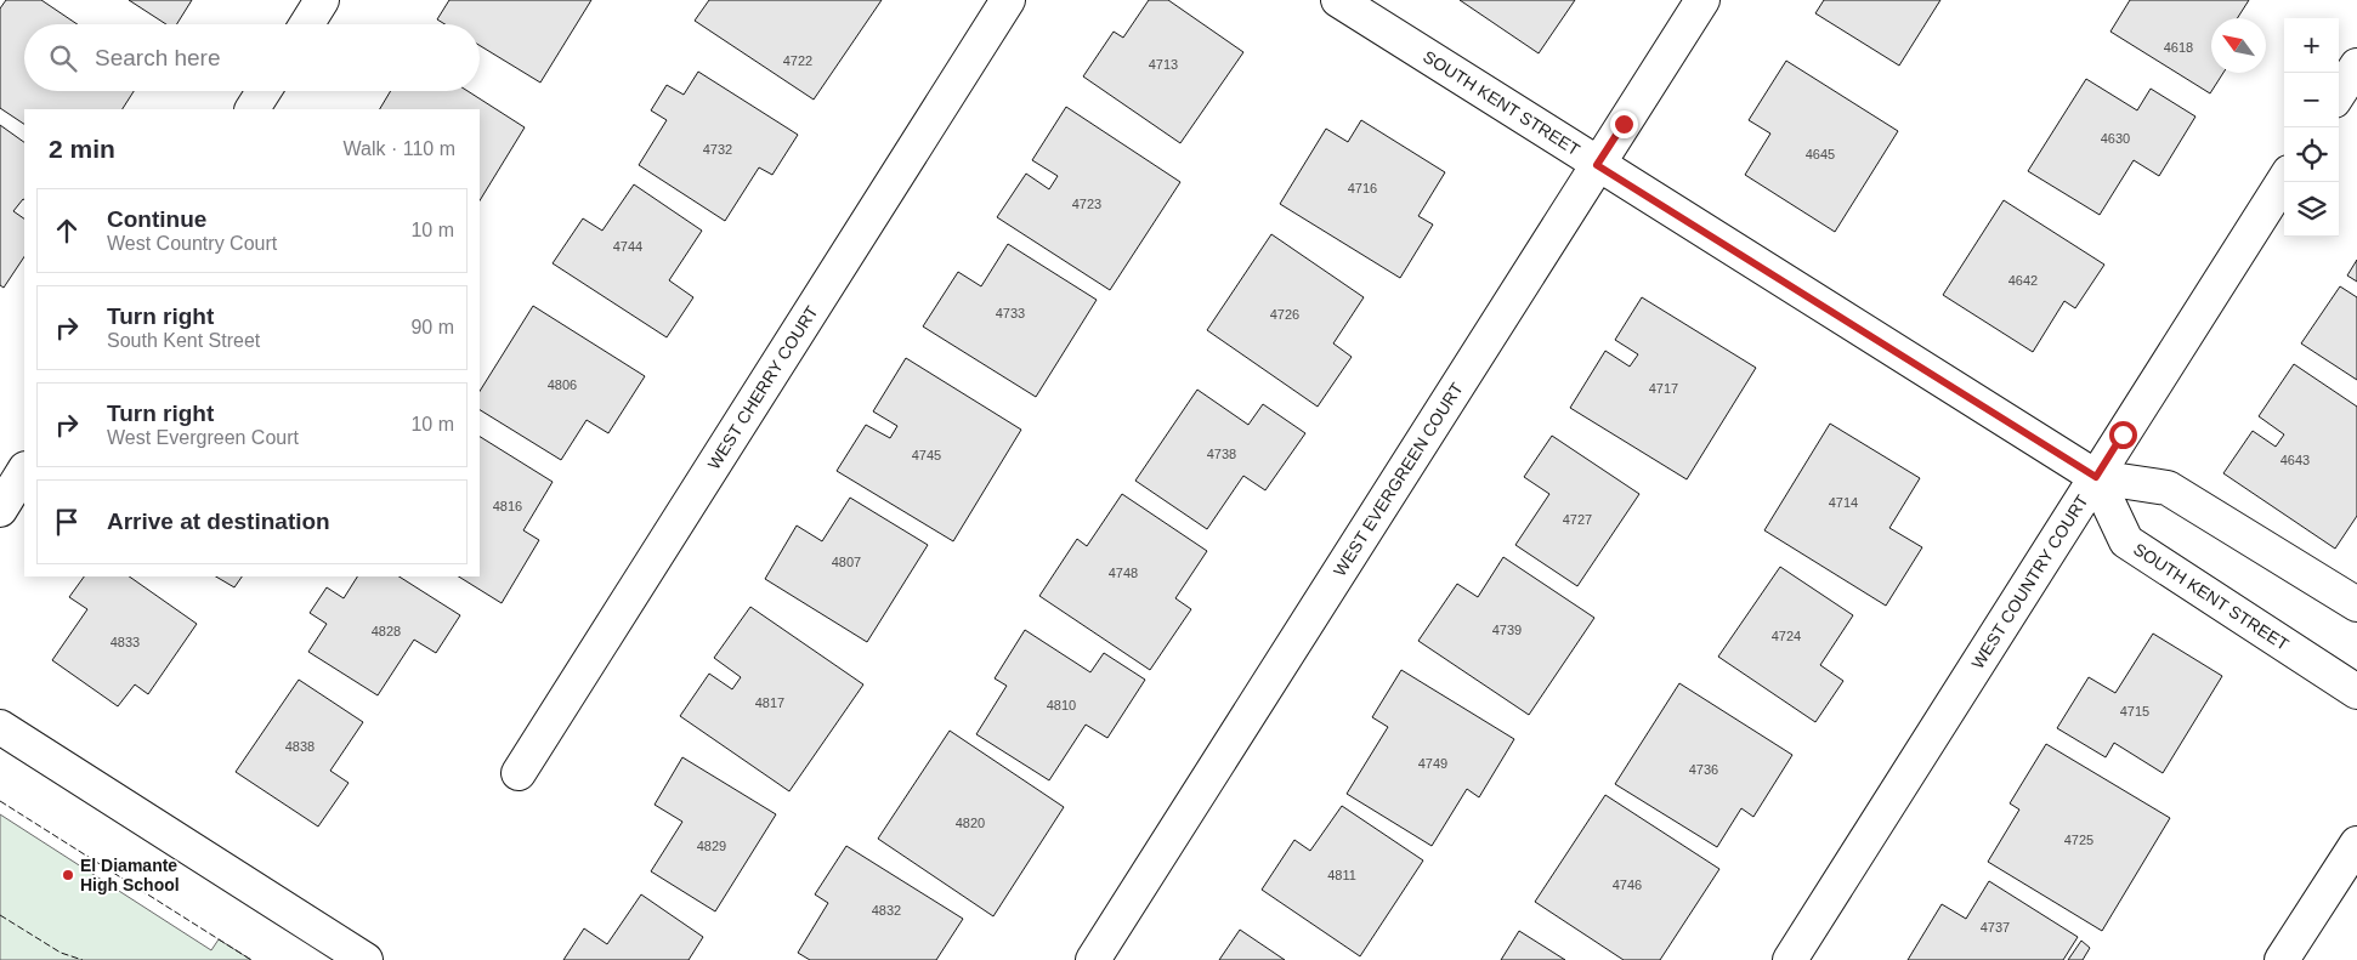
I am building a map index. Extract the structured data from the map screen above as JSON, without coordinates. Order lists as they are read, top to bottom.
{
  "streets": {
    "street": [
      "SOUTH KENT STREET",
      "WEST CHERRY COURT",
      "WEST EVERGREEN COURT",
      "WEST COUNTRY COURT"
    ]
  },
  "crossings": [
    ["SOUTH KENT STREET", "WEST EVERGREEN COURT"],
    ["SOUTH KENT STREET", "WEST COUNTRY COURT"]
  ],
  "places": ["El Diamante High School"],
  "house_numbers": [
    "4618",
    "4722",
    "4713",
    "4630",
    "4732",
    "4645",
    "4716",
    "4723",
    "4744",
    "4642",
    "4733",
    "4726",
    "4806",
    "4717",
    "4738",
    "4745",
    "4643",
    "4714",
    "4816",
    "4727",
    "4807",
    "4748",
    "4739",
    "4828",
    "4724",
    "4833",
    "4817",
    "4810",
    "4715",
    "4838",
    "4749",
    "4736",
    "4820",
    "4725",
    "4829",
    "4811",
    "4746",
    "4832",
    "4737"
  ],
  "north": "top left",
  "page": {
    "map_buttons": ["+", "−"],
    "search": "Search here",
    "heading": ["2 min", "Walk · 110 m"],
    "list": [
      ["Continue", "West Country Court", "10 m"],
      ["Turn right", "South Kent Street", "90 m"],
      ["Turn right", "West Evergreen Court", "10 m"],
      "Arrive at destination"
    ]
  }
}
